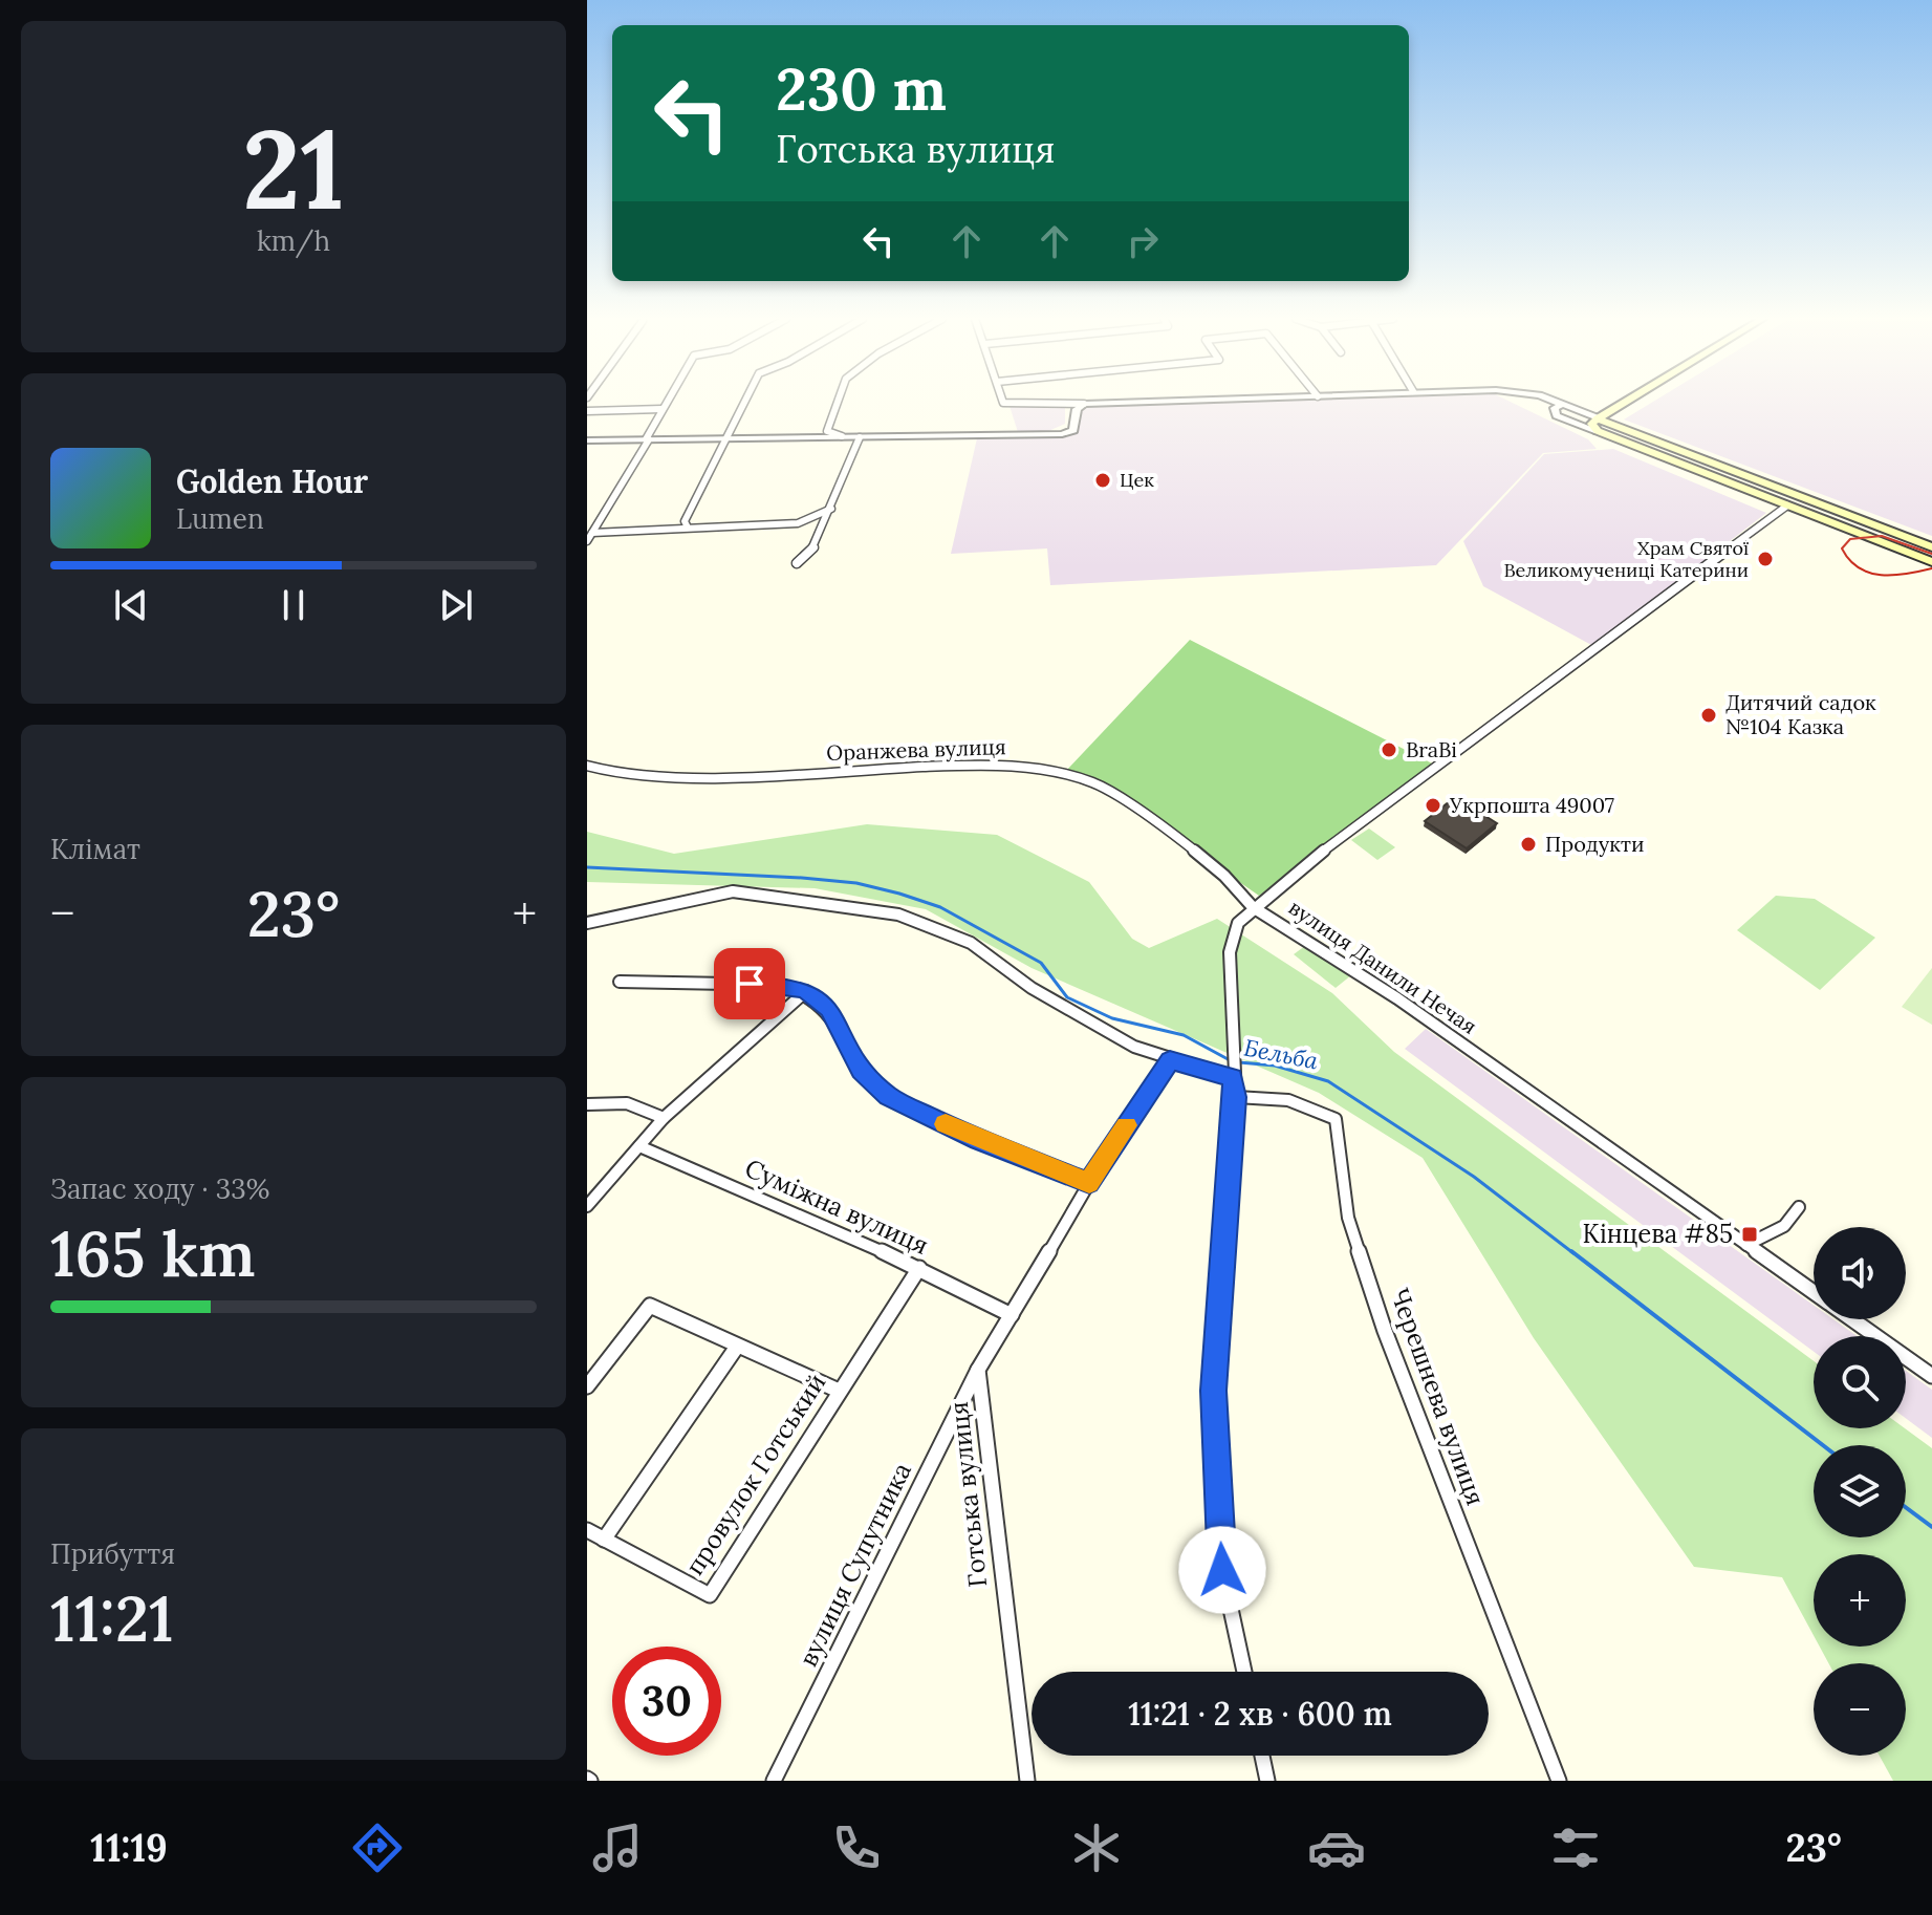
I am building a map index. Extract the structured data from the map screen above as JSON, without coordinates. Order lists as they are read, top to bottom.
{
  "streets": {
    "street": [
      "Оранжева вулиця",
      "вулиця Данили Нечая",
      "Суміжна вулиця",
      "Черешнева вулиця",
      "провулок Готський",
      "Готська вулиця",
      "вулиця Супутника"
    ]
  },
  "crossings": [
    ["Оранжева вулиця", "вулиця Данили Нечая"],
    ["Суміжна вулиця", "провулок Готський"],
    ["Суміжна вулиця", "Готська вулиця"],
    ["Готська вулиця", "вулиця Супутника"]
  ],
  "water": ["Бельба"],
  "places": {
    "other": [
      "Цек",
      "Храм Святої Великомучениці Катерини",
      "Дитячий садок №104 Казка",
      "BraBi",
      "Укрпошта 49007",
      "Продукти"
    ],
    "transit": ["Кінцева #85"]
  },
  "page": {
    "tile": [
      ["21", "km/h"],
      "Клімат",
      ["Запас ходу · 33%", "165 km"],
      ["Прибуття", "11:21"]
    ],
    "turn": ["230 m", "Готська вулиця"],
    "song": ["Golden Hour", "Lumen"],
    "heat": ["−", "23°", "+"],
    "map_buttons": ["+", "−"],
    "limit": "30",
    "trip": "11:21 · 2 хв · 600 m",
    "tabs": ["11:19", "23°"]
  }
}
